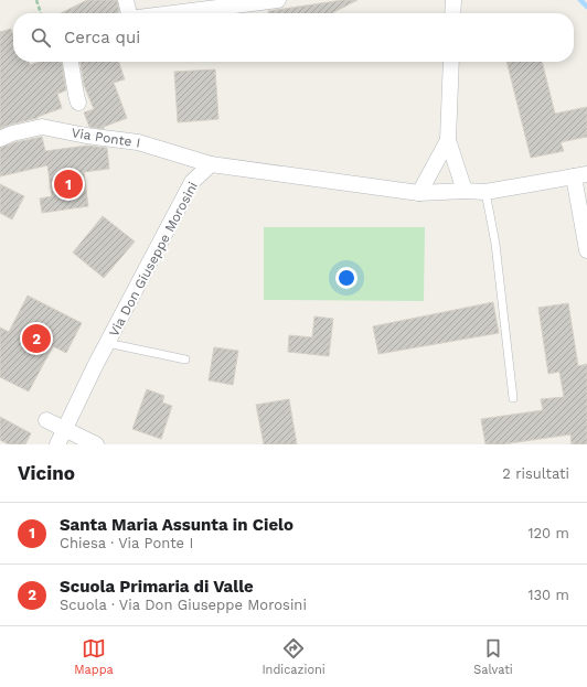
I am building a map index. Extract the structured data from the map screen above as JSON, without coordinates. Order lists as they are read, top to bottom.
{
  "streets": {
    "street": ["Via Ponte I", "Via Don Giuseppe Morosini"]
  },
  "crossings": [
    ["Via Ponte I", "Via Don Giuseppe Morosini"]
  ],
  "page": {
    "search": "Cerca qui",
    "pins": ["1", "2"],
    "heading": ["Vicino", "2 risultati"],
    "list": [
      {
        "mark": "1",
        "name": "Santa Maria Assunta in Cielo",
        "note": "Chiesa · Via Ponte I",
        "value": "120 m"
      },
      {
        "mark": "2",
        "name": "Scuola Primaria di Valle",
        "note": "Scuola · Via Don Giuseppe Morosini",
        "value": "130 m"
      }
    ],
    "nav": ["Mappa", "Indicazioni", "Salvati"]
  }
}
